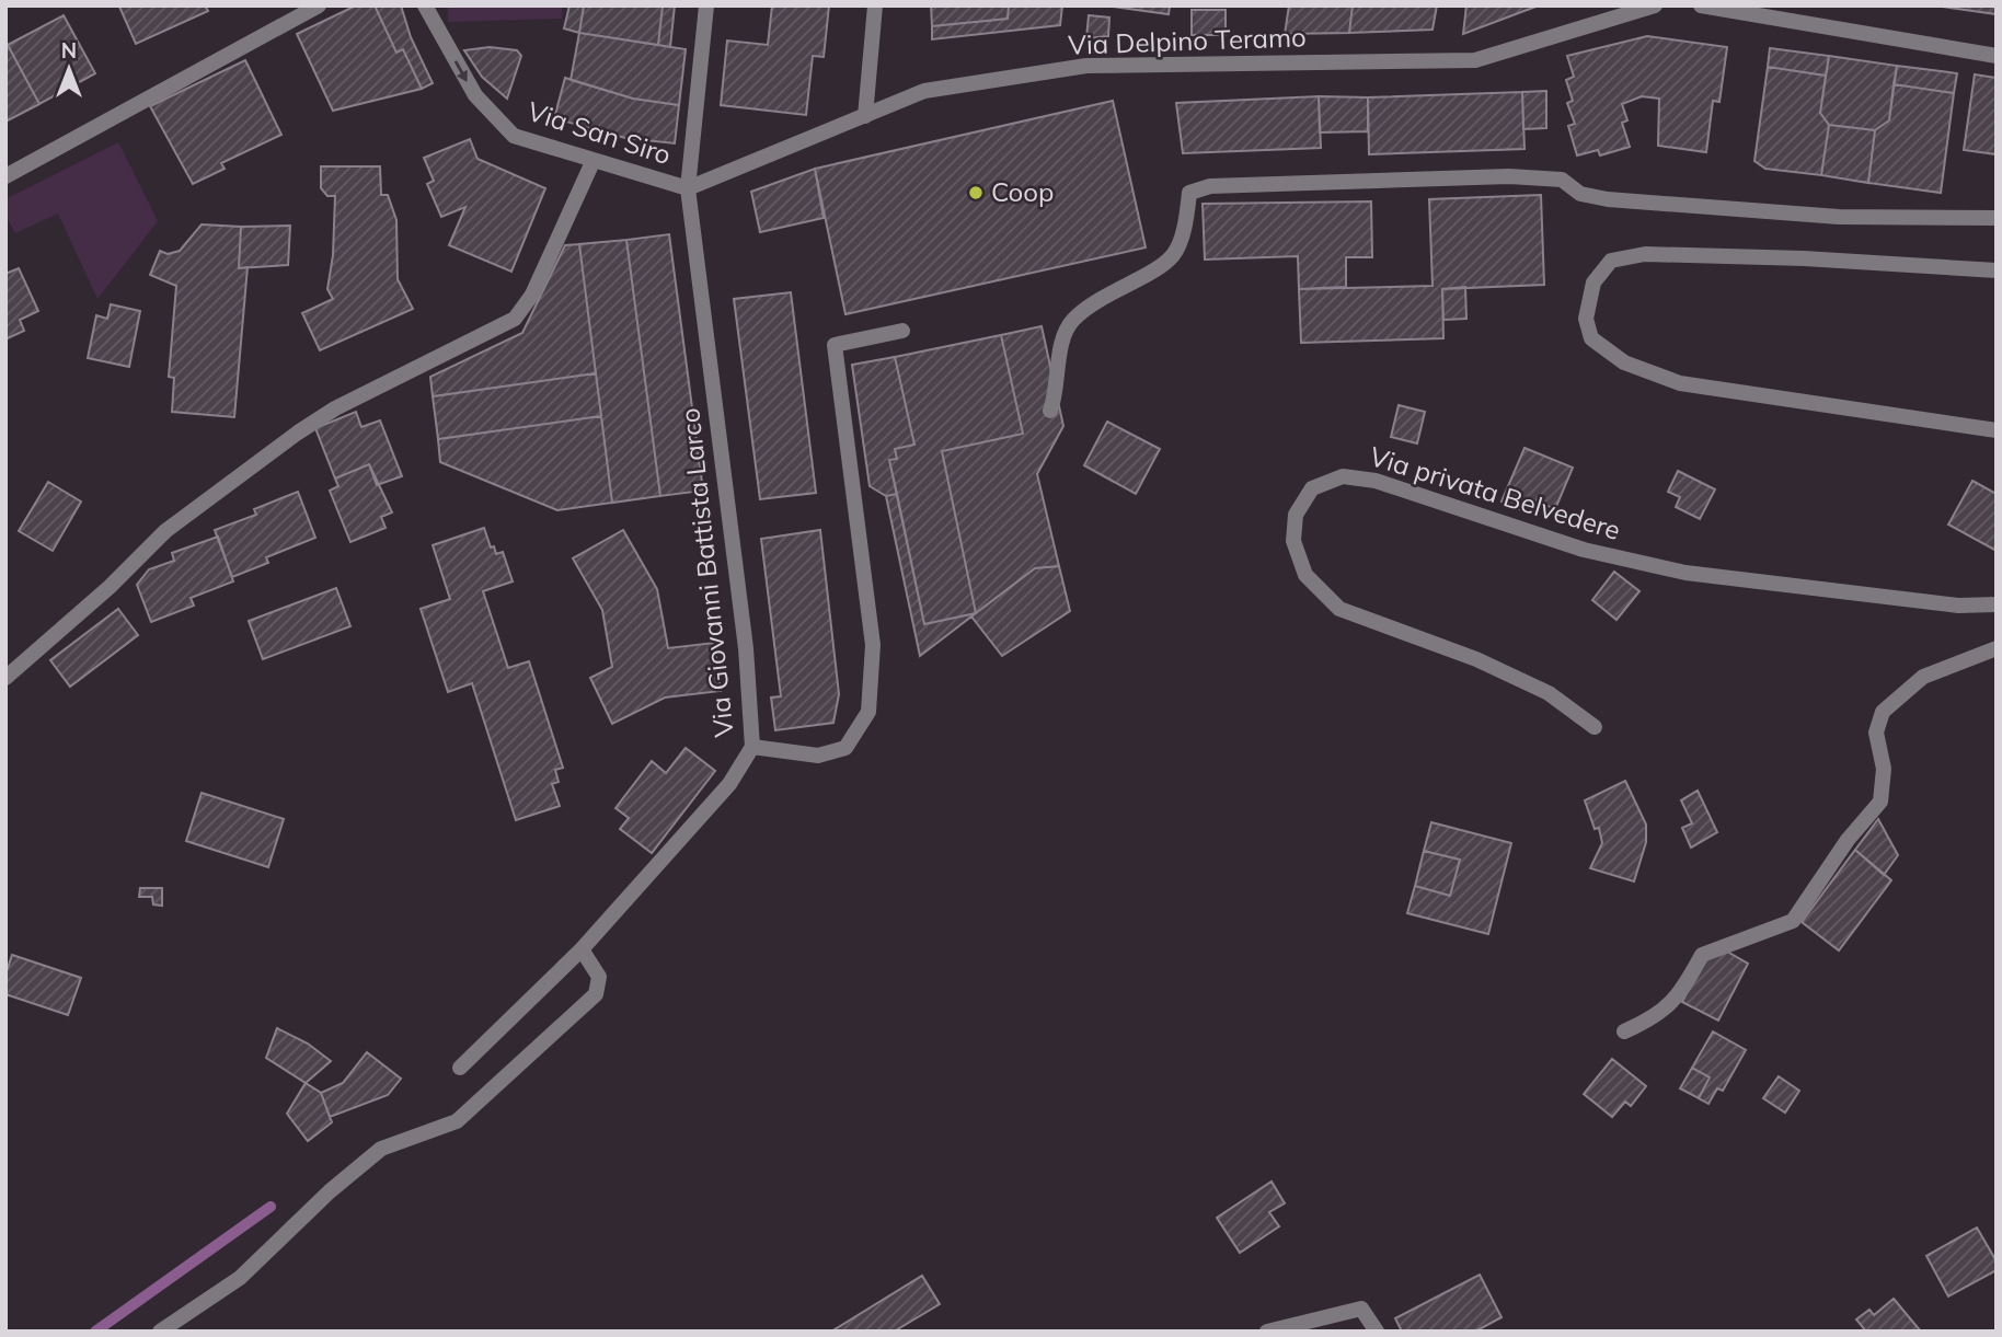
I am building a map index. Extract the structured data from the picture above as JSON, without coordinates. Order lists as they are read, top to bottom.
{
  "streets": {
    "street": [
      "Via Delpino Teramo",
      "Via San Siro",
      "Via privata Belvedere",
      "Via Giovanni Battista Larco"
    ]
  },
  "crossings": [
    ["Via Delpino Teramo", "Via San Siro"],
    ["Via Delpino Teramo", "Via Giovanni Battista Larco"],
    ["Via San Siro", "Via Giovanni Battista Larco"]
  ],
  "one_way": ["Via San Siro"],
  "places": ["Coop"],
  "north": "top"
}
